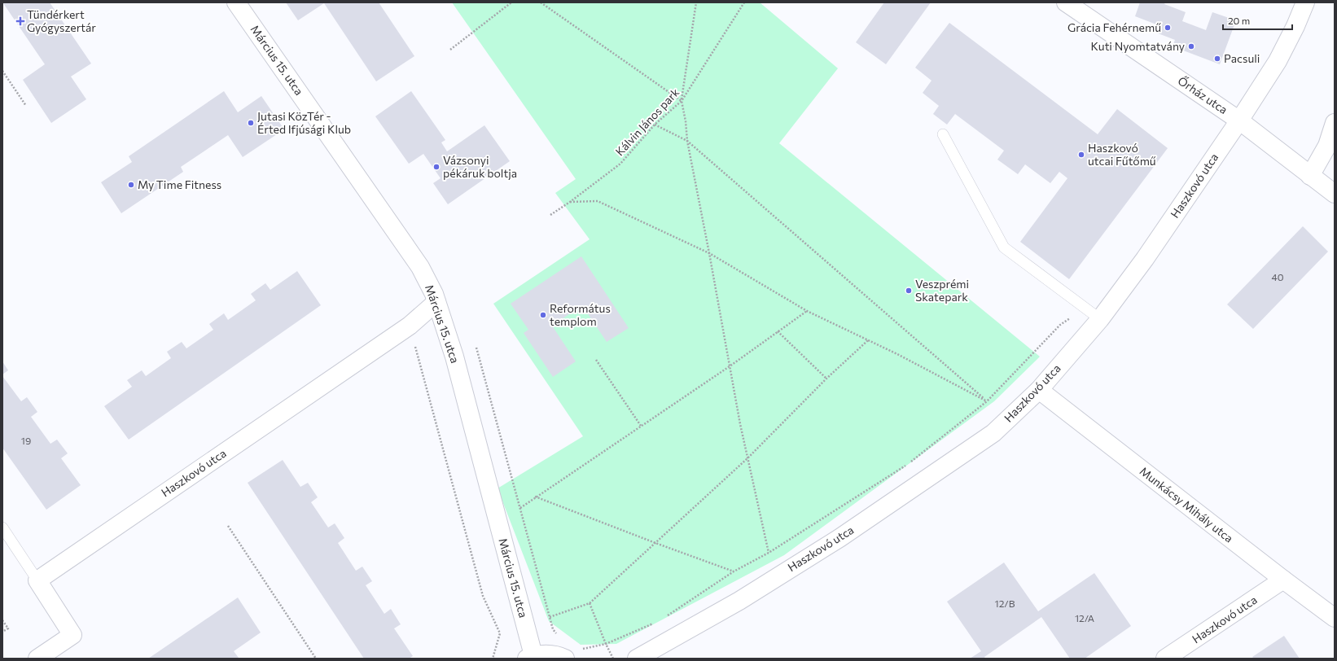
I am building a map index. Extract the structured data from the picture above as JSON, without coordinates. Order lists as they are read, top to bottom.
{
  "streets": {
    "street": [
      "Március 15. utca",
      "Őrház utca",
      "Haszkovó utca",
      "Munkácsy Mihály utca"
    ],
    "path": ["Kálvin János park"]
  },
  "crossings": [
    ["Március 15. utca", "Haszkovó utca"],
    ["Őrház utca", "Haszkovó utca"],
    ["Haszkovó utca", "Munkácsy Mihály utca"]
  ],
  "places": {
    "health": ["Tündérkert Gyógyszertár"],
    "other": [
      "Grácia Fehérnemű",
      "Kuti Nyomtatvány",
      "Pacsuli",
      "Jutasi KözTér - Érted Ifjúsági Klub",
      "Haszkovó utcai Fűtőmű",
      "Vázsonyi pékáruk boltja",
      "My Time Fitness",
      "Veszprémi Skatepark",
      "Református templom"
    ]
  },
  "house_numbers": [
    "40",
    "19",
    "12/B",
    "12/A"
  ],
  "scale_bar": "20 m"
}
